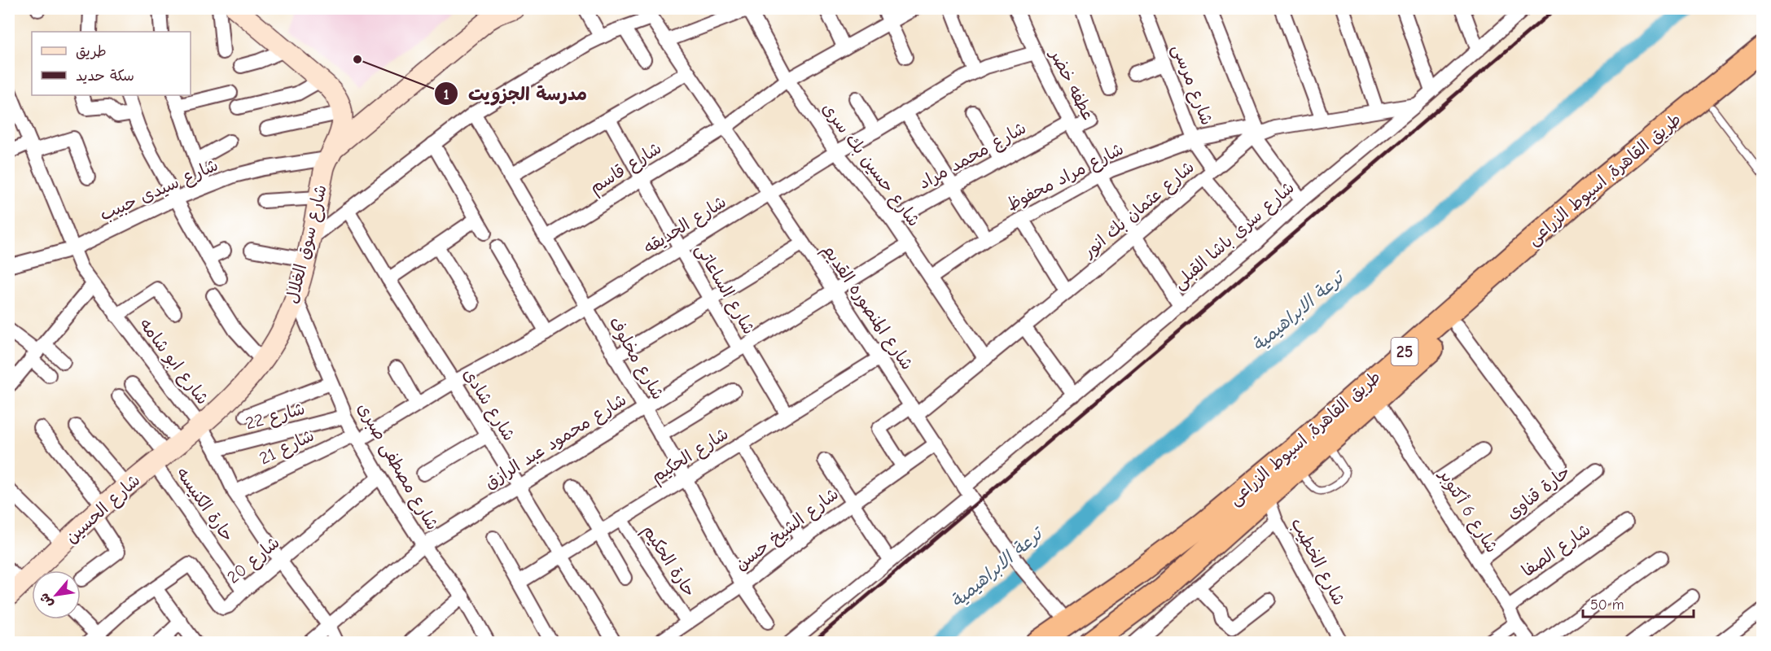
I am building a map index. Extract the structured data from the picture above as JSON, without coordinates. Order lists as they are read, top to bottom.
{
  "streets": {
    "highway": ["طريق القاهرة, اسيوط الزراعى", "25"],
    "main road": ["شارع سوق الغلال", "شارع الحسين"],
    "street": [
      "عطفه خضر",
      "شارع مرسى",
      "شارع محمد مراد",
      "شارع حسين بك سرى",
      "شارع قاسم",
      "شارع مراد محفوظ",
      "شارع سيدى حبيب",
      "شارع عثمان بك انور",
      "شارع الحديقه",
      "شارع سرى باشا القبلى",
      "شارع الساعاتى",
      "شارع المنصوره القديم",
      "شارع مخلوف",
      "شارع ابو شامه",
      "شارع شادى",
      "شارع 22",
      "شارع محمود عبد الرازق",
      "شارع 21",
      "شارع الحكيم",
      "شارع مصطفى صبرى",
      "حارة قناوى",
      "حارة الكنيسه",
      "شارع 6 أكتوبر",
      "شارع الشيخ حسن",
      "شارع الصفا",
      "شارع 20",
      "حارة الحكيم",
      "شارع الخطيب"
    ]
  },
  "crossings": [
    ["عطفه خضر", "شارع محمد مراد"],
    ["عطفه خضر", "شارع مراد محفوظ"],
    ["عطفه خضر", "شارع عثمان بك انور"],
    ["عطفه خضر", "شارع الحديقه"],
    ["عطفه خضر", "شارع سرى باشا القبلى"],
    ["شارع مرسى", "شارع مراد محفوظ"],
    ["شارع مرسى", "شارع عثمان بك انور"],
    ["شارع مرسى", "شارع سرى باشا القبلى"],
    ["شارع محمد مراد", "شارع حسين بك سرى"],
    ["شارع حسين بك سرى", "شارع قاسم"],
    ["شارع حسين بك سرى", "شارع مراد محفوظ"],
    ["شارع حسين بك سرى", "شارع عثمان بك انور"],
    ["شارع حسين بك سرى", "شارع الحديقه"],
    ["شارع حسين بك سرى", "شارع محمود عبد الرازق"],
    ["شارع قاسم", "شارع الساعاتى"],
    ["شارع قاسم", "شارع المنصوره القديم"],
    ["شارع قاسم", "شارع مخلوف"],
    ["شارع مراد محفوظ", "شارع عثمان بك انور"],
    ["طريق القاهرة, اسيوط الزراعى", "شارع المنصوره القديم"],
    ["طريق القاهرة, اسيوط الزراعى", "شارع 6 أكتوبر"],
    ["طريق القاهرة, اسيوط الزراعى", "شارع الخطيب"],
    ["شارع سيدى حبيب", "شارع سوق الغلال"],
    ["شارع سيدى حبيب", "شارع ابو شامه"],
    ["شارع عثمان بك انور", "شارع سرى باشا القبلى"],
    ["شارع عثمان بك انور", "شارع المنصوره القديم"],
    ["شارع عثمان بك انور", "شارع الشيخ حسن"],
    ["شارع الحديقه", "شارع الساعاتى"],
    ["شارع الحديقه", "شارع المنصوره القديم"],
    ["شارع الحديقه", "شارع مخلوف"],
    ["شارع الحديقه", "شارع شادى"],
    ["شارع الحديقه", "شارع 21"],
    ["شارع الحديقه", "شارع مصطفى صبرى"],
    ["شارع سرى باشا القبلى", "شارع المنصوره القديم"],
    ["شارع سوق الغلال", "شارع ابو شامه"],
    ["شارع سوق الغلال", "شارع مصطفى صبرى"],
    ["شارع سوق الغلال", "شارع الحسين"],
    ["شارع الساعاتى", "شارع محمود عبد الرازق"],
    ["شارع الساعاتى", "شارع الحكيم"],
    ["شارع المنصوره القديم", "شارع محمود عبد الرازق"],
    ["شارع المنصوره القديم", "شارع الحكيم"],
    ["شارع المنصوره القديم", "شارع الشيخ حسن"],
    ["شارع مخلوف", "شارع محمود عبد الرازق"],
    ["شارع مخلوف", "شارع الحكيم"],
    ["شارع مخلوف", "شارع الشيخ حسن"],
    ["شارع ابو شامه", "شارع 22"],
    ["شارع ابو شامه", "شارع محمود عبد الرازق"],
    ["شارع ابو شامه", "شارع 21"],
    ["شارع ابو شامه", "شارع الحسين"],
    ["شارع ابو شامه", "شارع 20"],
    ["شارع شادى", "شارع محمود عبد الرازق"],
    ["شارع شادى", "شارع الحكيم"],
    ["شارع 22", "شارع مصطفى صبرى"],
    ["شارع محمود عبد الرازق", "شارع مصطفى صبرى"],
    ["شارع 21", "شارع مصطفى صبرى"],
    ["شارع الحكيم", "حارة الحكيم"],
    ["شارع مصطفى صبرى", "شارع 20"],
    ["حارة قناوى", "شارع 6 أكتوبر"],
    ["حارة الكنيسه", "شارع الحسين"],
    ["حارة الكنيسه", "شارع 20"],
    ["شارع 6 أكتوبر", "شارع الصفا"],
    ["شارع الشيخ حسن", "حارة الحكيم"]
  ],
  "water": ["ترعة الابراهيمية"],
  "places": ["مدرسة الجزويت"],
  "legend": ["طريق", "سكة حديد"],
  "scale_bar": "50 m",
  "north": "bottom left"
}
